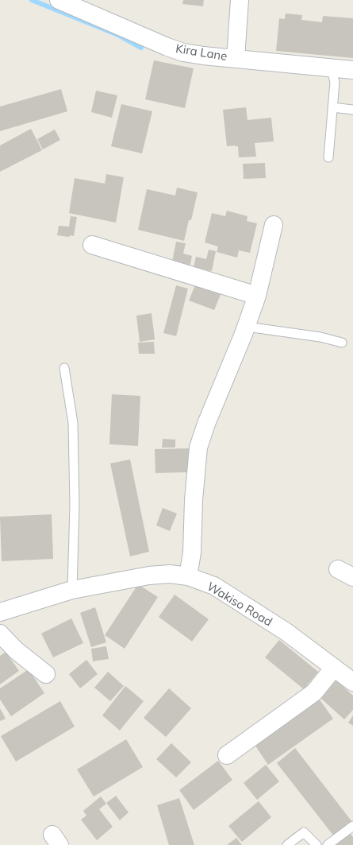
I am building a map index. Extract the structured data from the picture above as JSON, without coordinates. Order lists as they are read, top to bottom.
{
  "streets": {
    "street": ["Kira Lane", "Wakiso Road"]
  }
}
